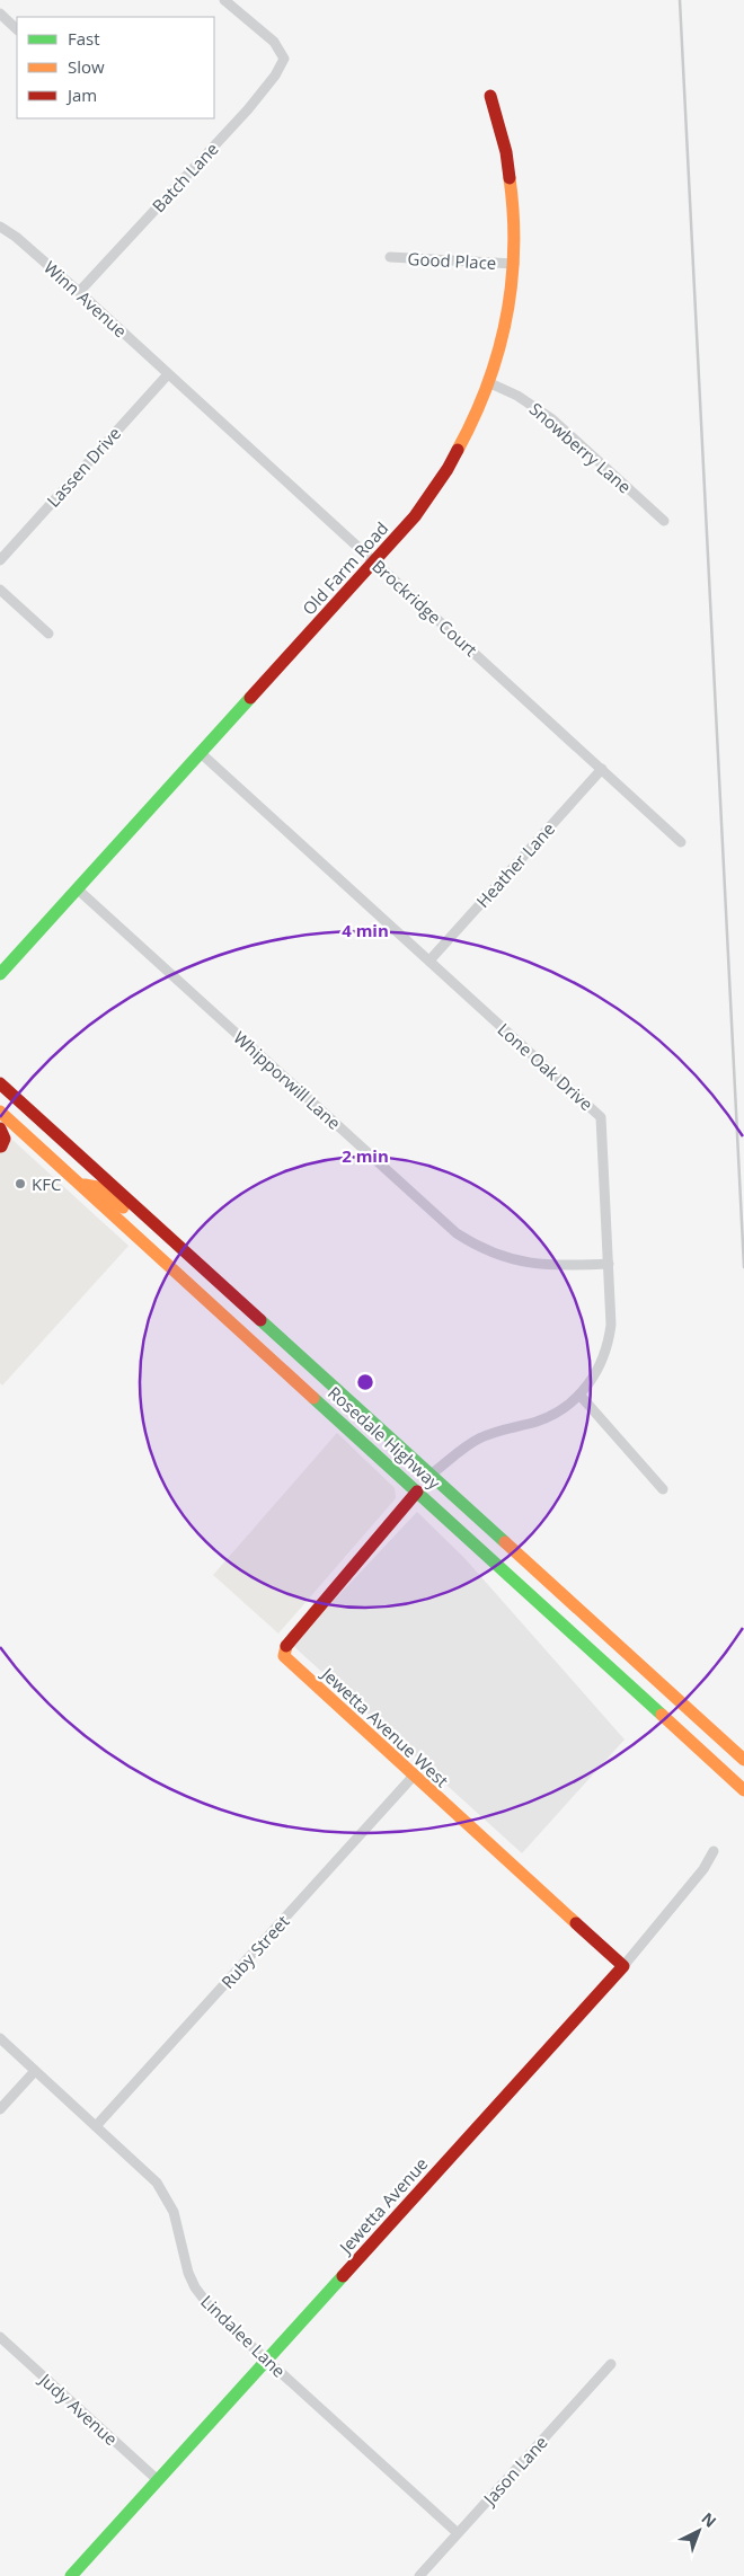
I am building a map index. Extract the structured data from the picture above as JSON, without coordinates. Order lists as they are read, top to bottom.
{
  "streets": {
    "main road": [
      "Old Farm Road",
      "Rosedale Highway",
      "Jewetta Avenue West",
      "Jewetta Avenue"
    ],
    "street": [
      "Batch Lane",
      "Good Place",
      "Winn Avenue",
      "Snowberry Lane",
      "Lassen Drive",
      "Brockridge Court",
      "Heather Lane",
      "Lone Oak Drive",
      "Whipporwill Lane",
      "Ruby Street",
      "Lindalee Lane",
      "Judy Avenue",
      "Jason Lane"
    ]
  },
  "crossings": [
    ["Batch Lane", "Winn Avenue"],
    ["Good Place", "Old Farm Road"],
    ["Winn Avenue", "Lassen Drive"],
    ["Winn Avenue", "Brockridge Court"],
    ["Snowberry Lane", "Old Farm Road"],
    ["Lassen Drive", "Brockridge Court"],
    ["Old Farm Road", "Brockridge Court"],
    ["Old Farm Road", "Lone Oak Drive"],
    ["Old Farm Road", "Whipporwill Lane"],
    ["Brockridge Court", "Heather Lane"],
    ["Heather Lane", "Lone Oak Drive"],
    ["Lone Oak Drive", "Whipporwill Lane"],
    ["Lone Oak Drive", "Rosedale Highway"],
    ["Rosedale Highway", "Jewetta Avenue West"],
    ["Jewetta Avenue West", "Ruby Street"],
    ["Jewetta Avenue West", "Jewetta Avenue"],
    ["Ruby Street", "Lindalee Lane"],
    ["Jewetta Avenue", "Lindalee Lane"],
    ["Jewetta Avenue", "Judy Avenue"],
    ["Lindalee Lane", "Jason Lane"]
  ],
  "places": ["KFC"],
  "legend": ["Fast", "Slow", "Jam"],
  "north": "top right",
  "rings": ["4 min", "2 min"]
}
